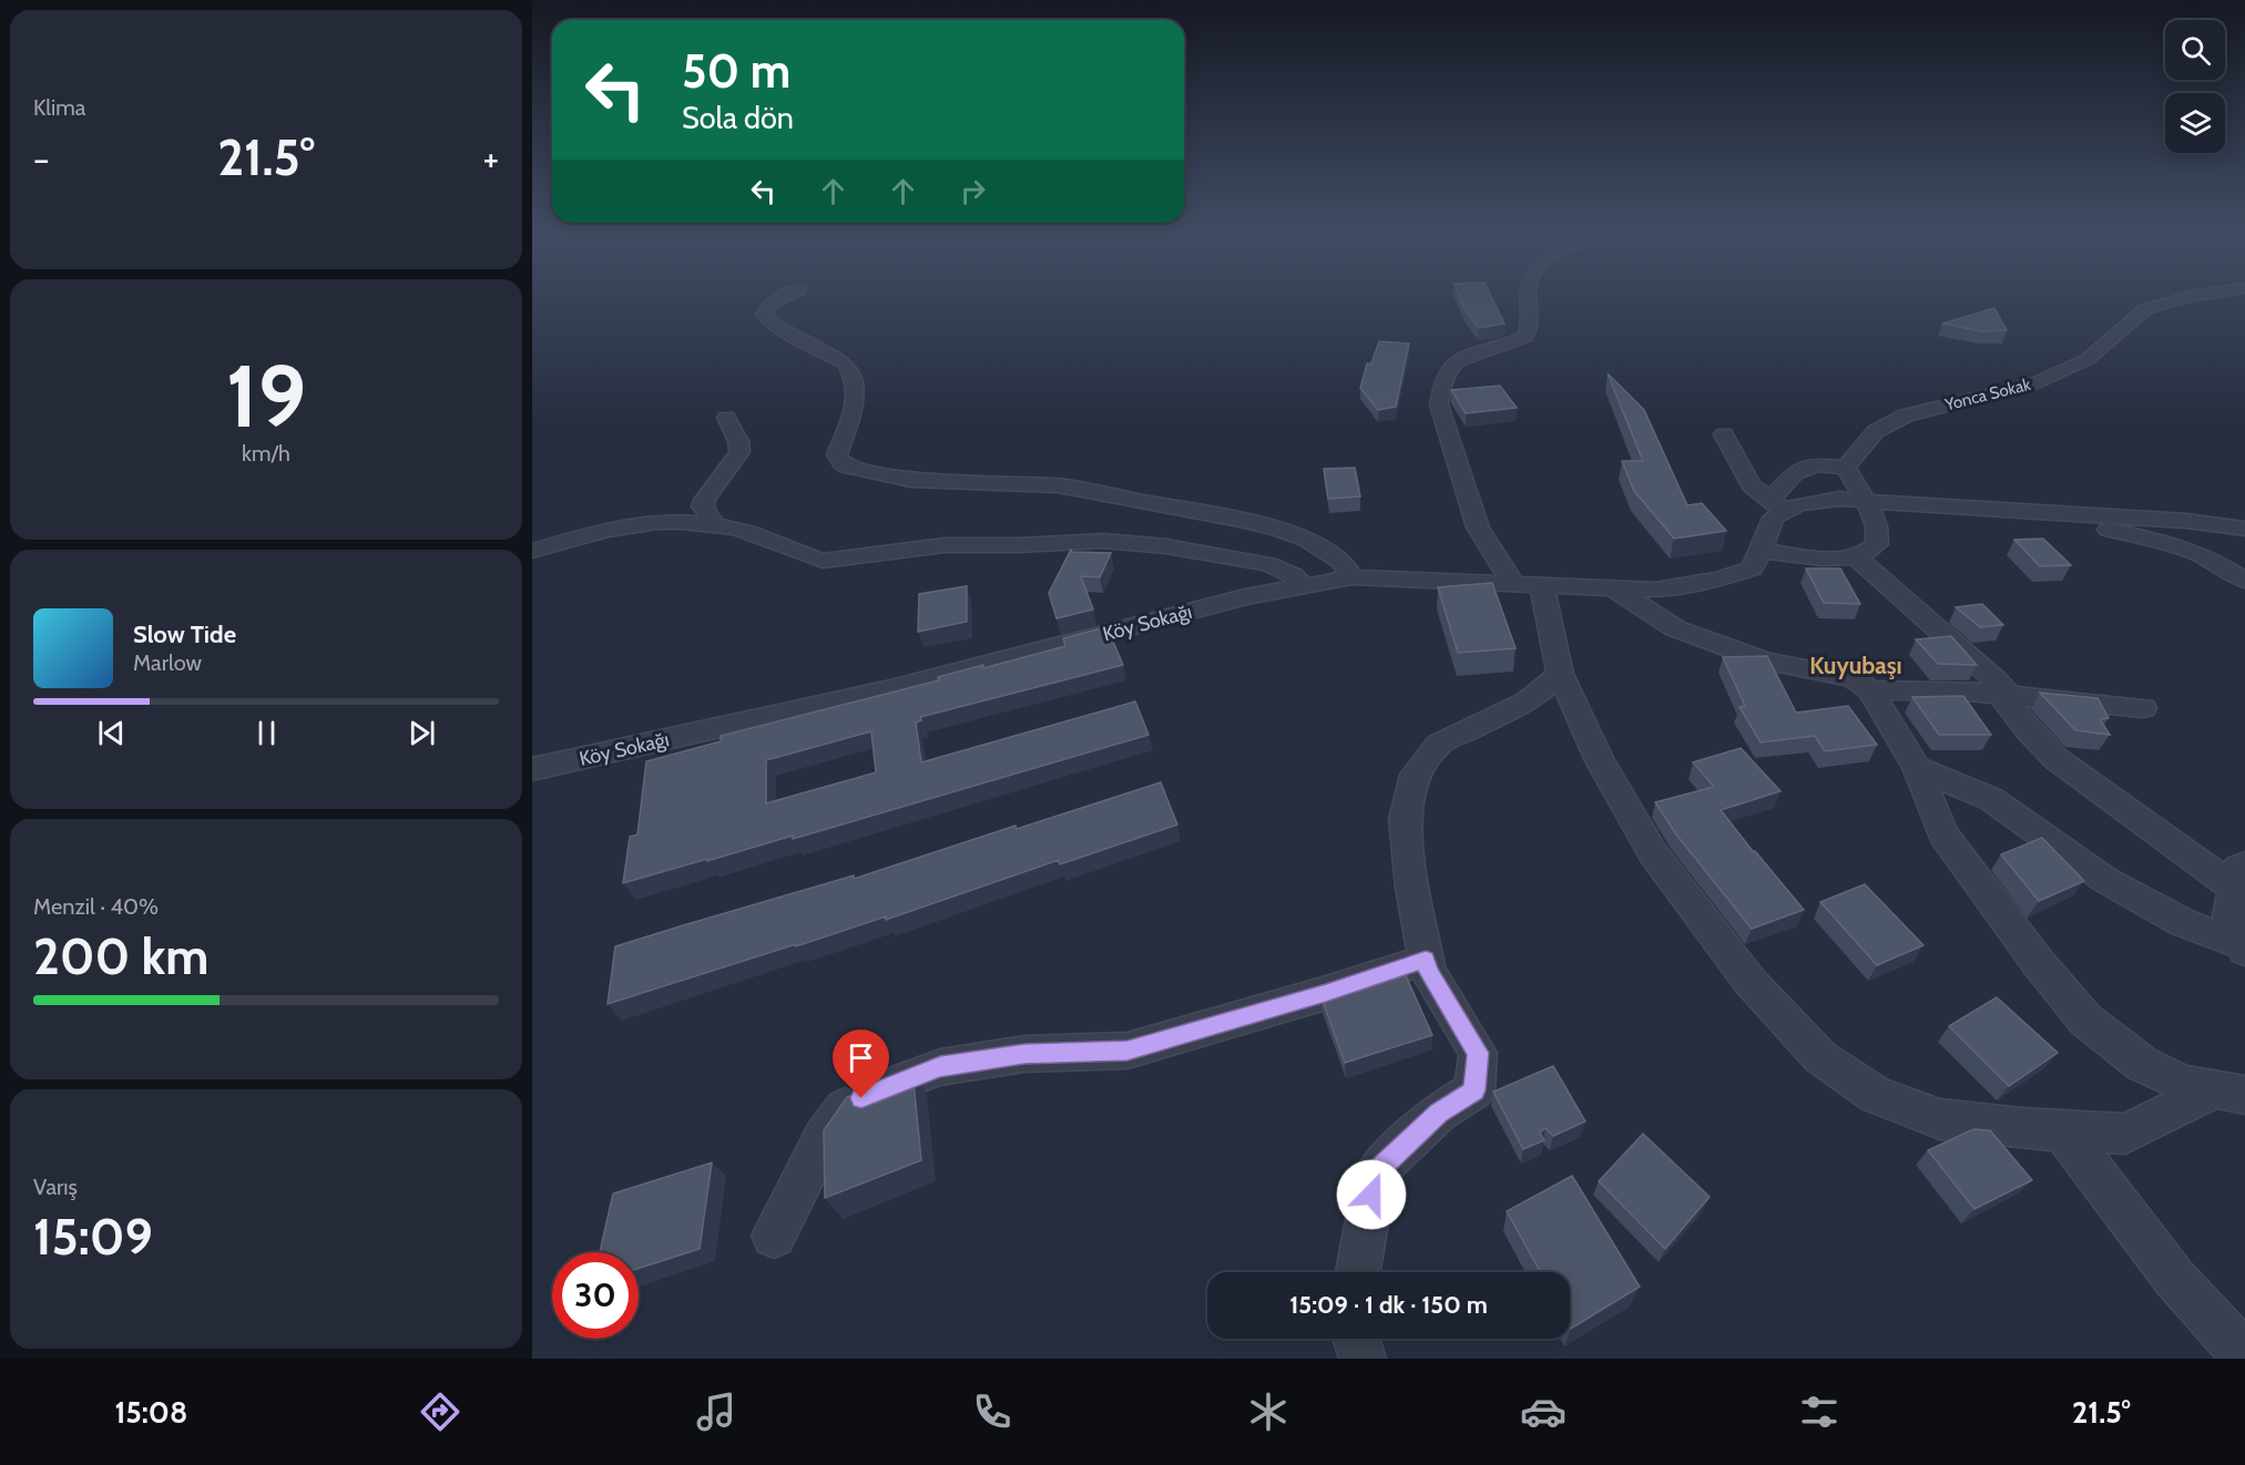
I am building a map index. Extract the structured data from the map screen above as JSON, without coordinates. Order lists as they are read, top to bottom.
{
  "streets": {
    "street": ["Yonca Sokak", "Köy Sokağı"]
  },
  "districts": ["Kuyubaşı"],
  "page": {
    "tile": [
      "Klima",
      ["19", "km/h"],
      ["Menzil · 40%", "200 km"],
      ["Varış", "15:09"]
    ],
    "turn": ["50 m", "Sola dön"],
    "heat": ["−", "21.5°", "+"],
    "song": ["Slow Tide", "Marlow"],
    "limit": "30",
    "trip": "15:09 · 1 dk · 150 m",
    "tabs": ["15:08", "21.5°"]
  }
}
